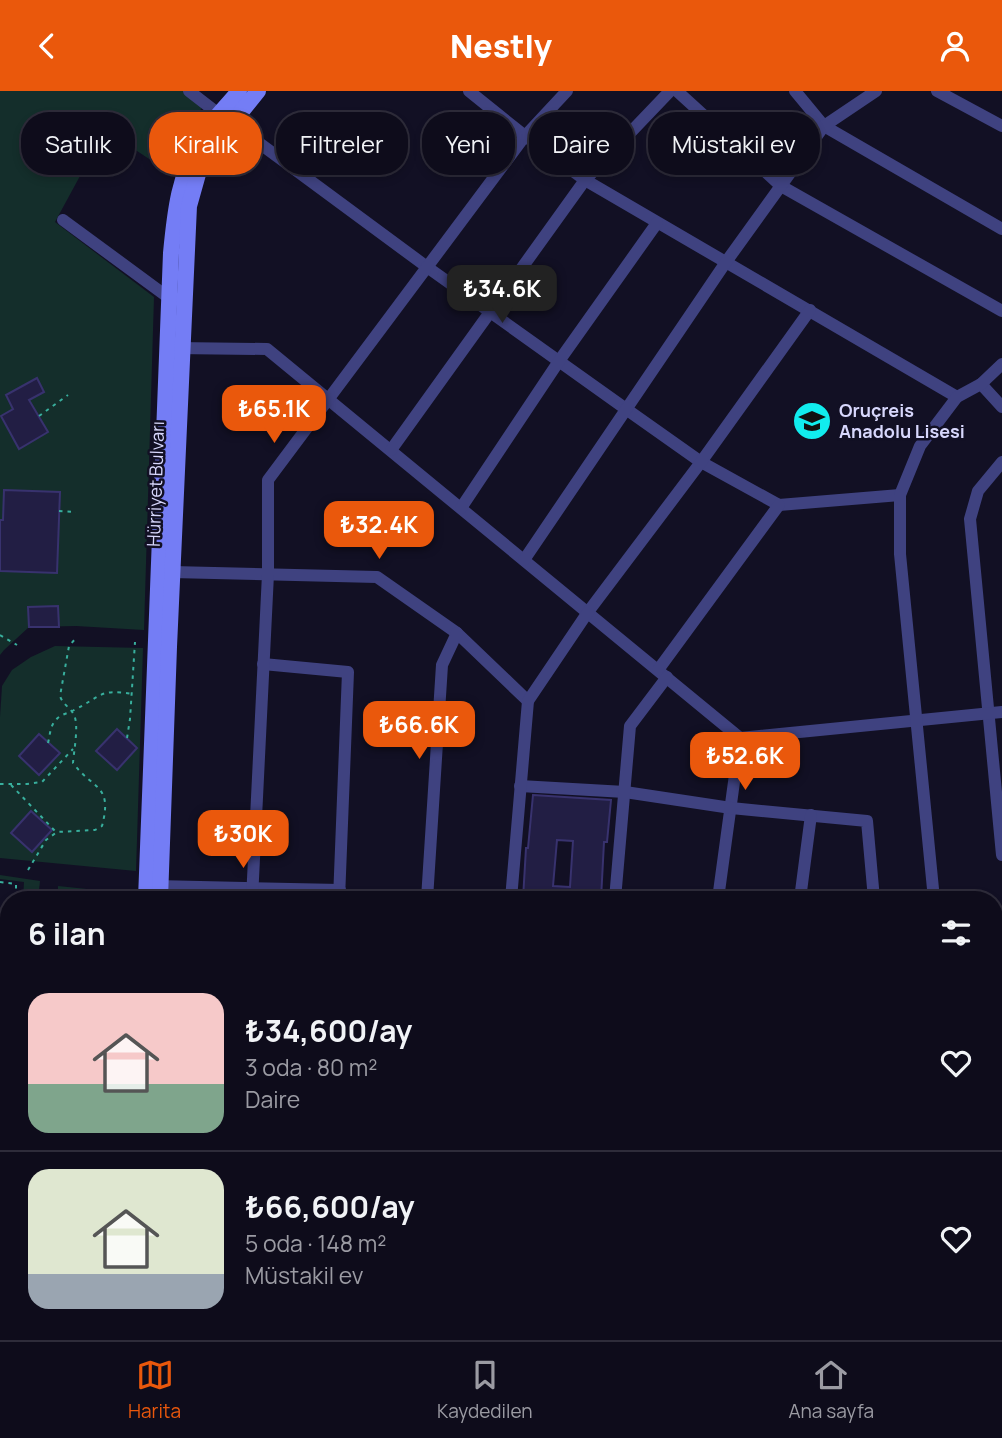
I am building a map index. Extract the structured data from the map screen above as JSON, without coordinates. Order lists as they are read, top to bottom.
{
  "streets": {
    "main road": ["Hürriyet Bulvarı"]
  },
  "places": {
    "school or university": ["Oruçreis Anadolu Lisesi"]
  },
  "page": {
    "header": "Nestly",
    "chip": [
      "Satılık",
      "Kiralık",
      "Filtreler",
      "Yeni",
      "Daire",
      "Müstakil ev"
    ],
    "price": [
      "₺34.6K",
      "₺65.1K",
      "₺32.4K",
      "₺66.6K",
      "₺52.6K",
      "₺30K"
    ],
    "heading": "6 ilan",
    "list": [
      {
        "name": "₺34,600/ay",
        "note": "3 oda · 80 m² · Daire"
      },
      {
        "name": "₺66,600/ay",
        "note": "5 oda · 148 m² · Müstakil ev"
      }
    ],
    "tabs": ["Harita", "Kaydedilen", "Ana sayfa"]
  }
}
